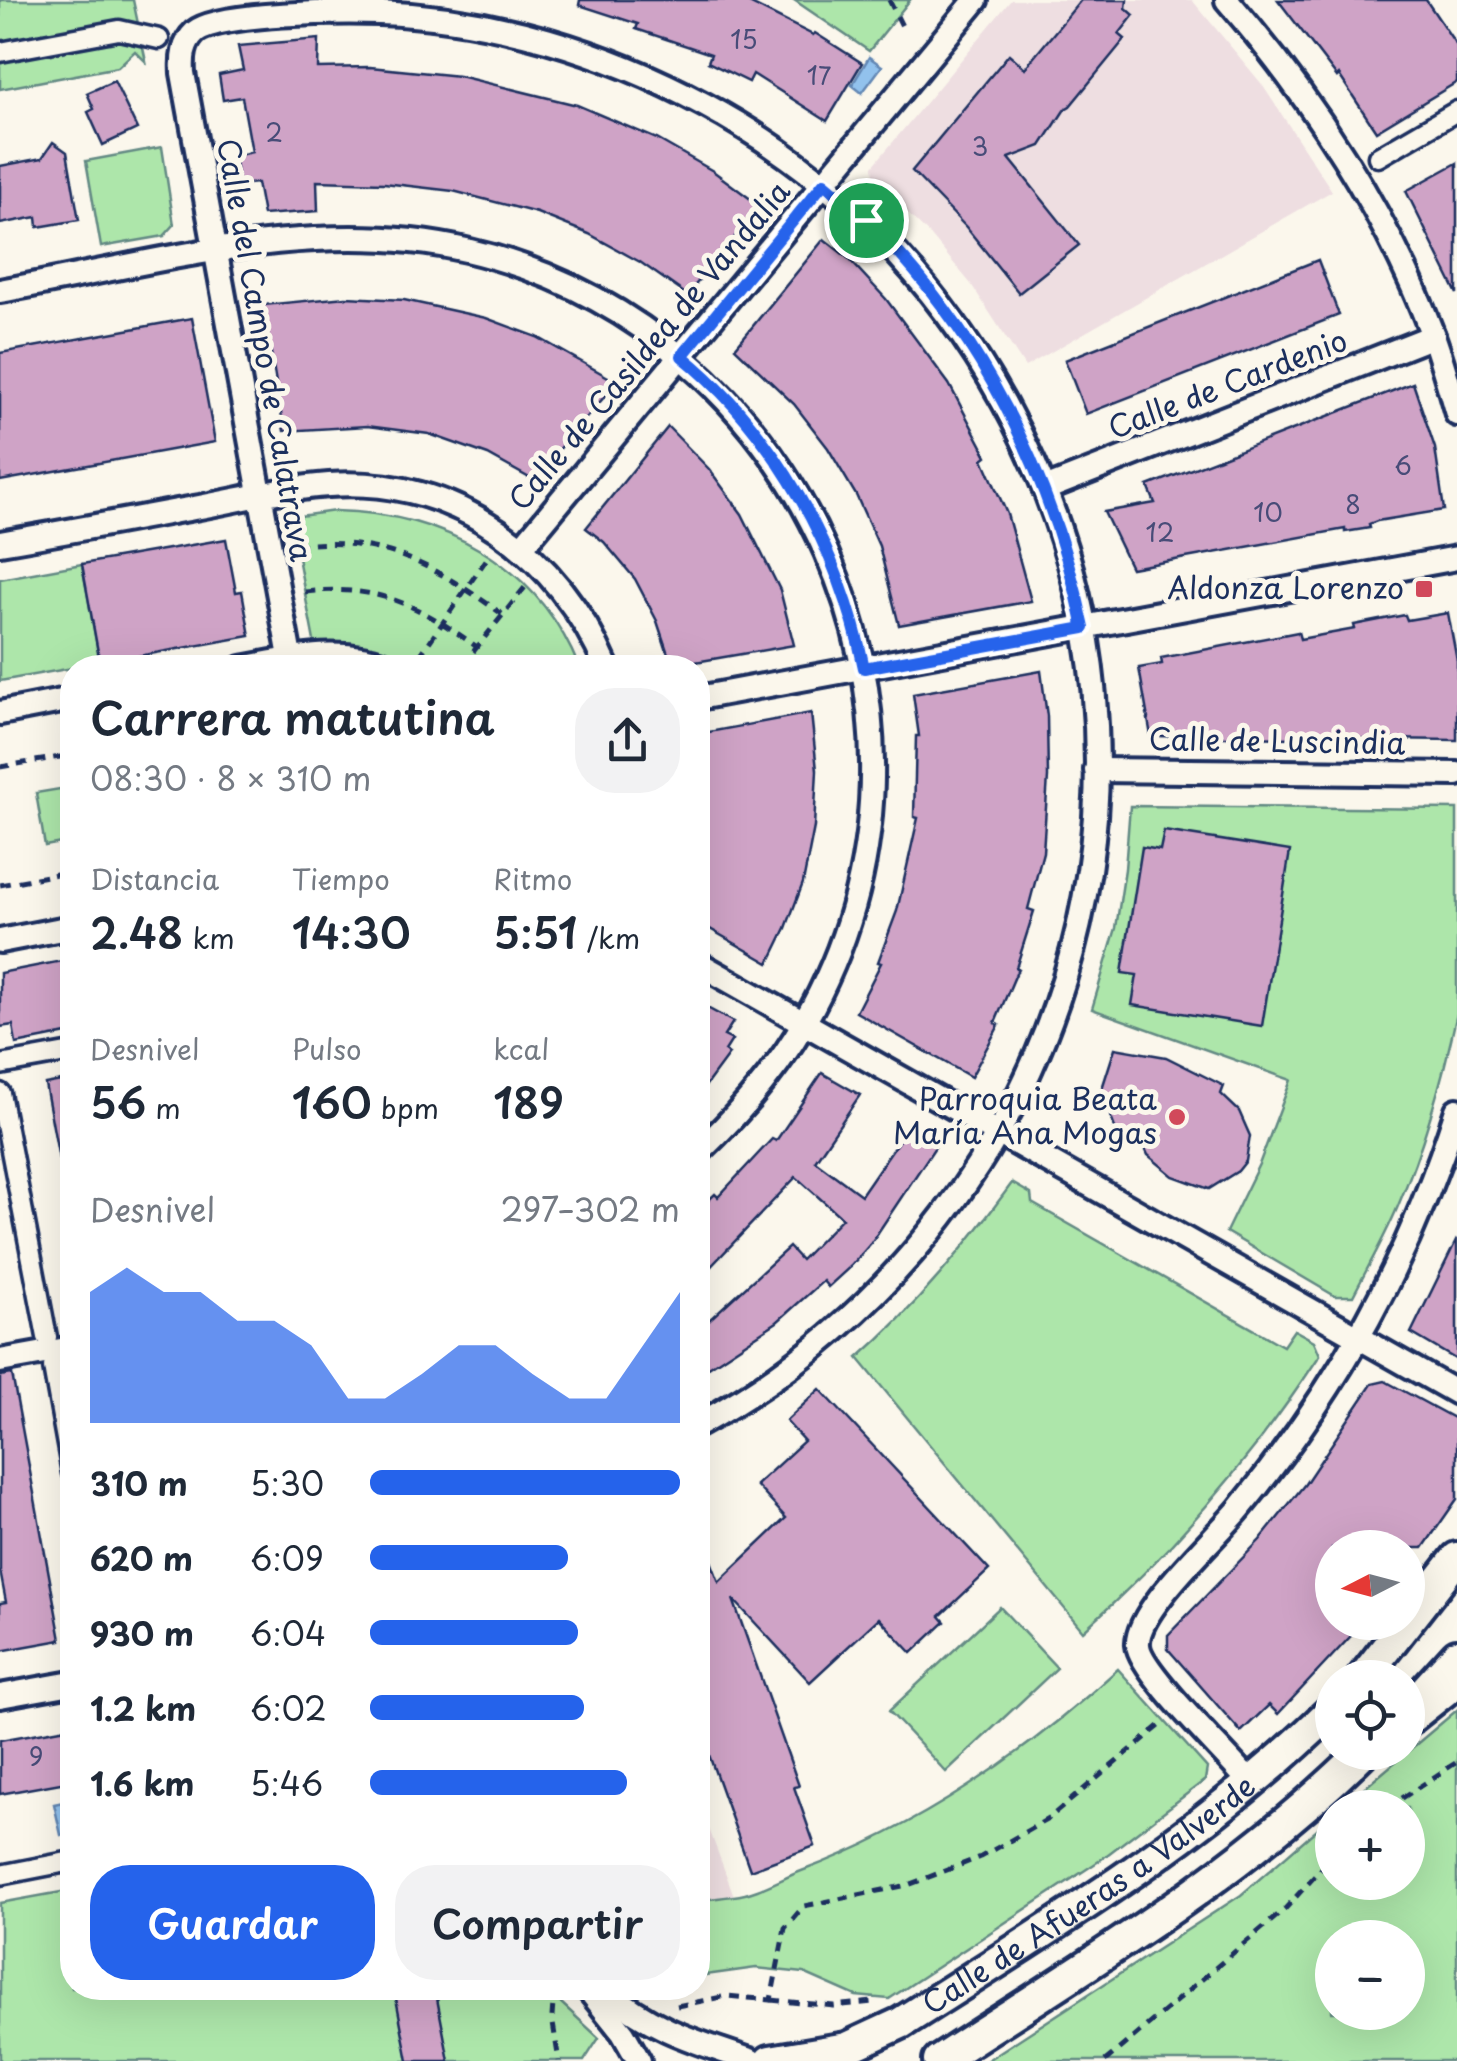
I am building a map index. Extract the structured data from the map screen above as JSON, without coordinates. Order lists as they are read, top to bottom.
{
  "streets": {
    "street": [
      "Calle de Casildea de Vandalia",
      "Calle del Campo de Calatrava",
      "Calle de Cardenio",
      "Calle de Luscindia",
      "Calle de Afueras a Valverde"
    ]
  },
  "crossings": [
    ["Calle de Casildea de Vandalia", "Calle del Campo de Calatrava"]
  ],
  "places": {
    "transit": ["Aldonza Lorenzo"],
    "other": ["Parroquia Beata María Ana Mogas"]
  },
  "house_numbers": [
    "15",
    "17",
    "2",
    "3",
    "6",
    "8",
    "10",
    "12",
    "9"
  ],
  "north": "left",
  "page": {
    "heading": ["Carrera matutina", "08:30 · 8 × 310 m"],
    "stats": [
      ["Distancia", "2.48 km"],
      ["Tiempo", "14:30"],
      ["Ritmo", "5:51 /km"],
      ["Desnivel", "56 m"],
      ["Pulso", "160 bpm"],
      ["kcal", "189"]
    ],
    "chart": ["Desnivel", "297–302 m"],
    "list": [
      {
        "name": "310 m",
        "note": "5:30"
      },
      {
        "name": "620 m",
        "note": "6:09"
      },
      {
        "name": "930 m",
        "note": "6:04"
      },
      {
        "name": "1.2 km",
        "note": "6:02"
      },
      {
        "name": "1.6 km",
        "note": "5:46"
      }
    ],
    "map_buttons": ["+", "−"],
    "buttons": ["Guardar", "Compartir"]
  }
}
